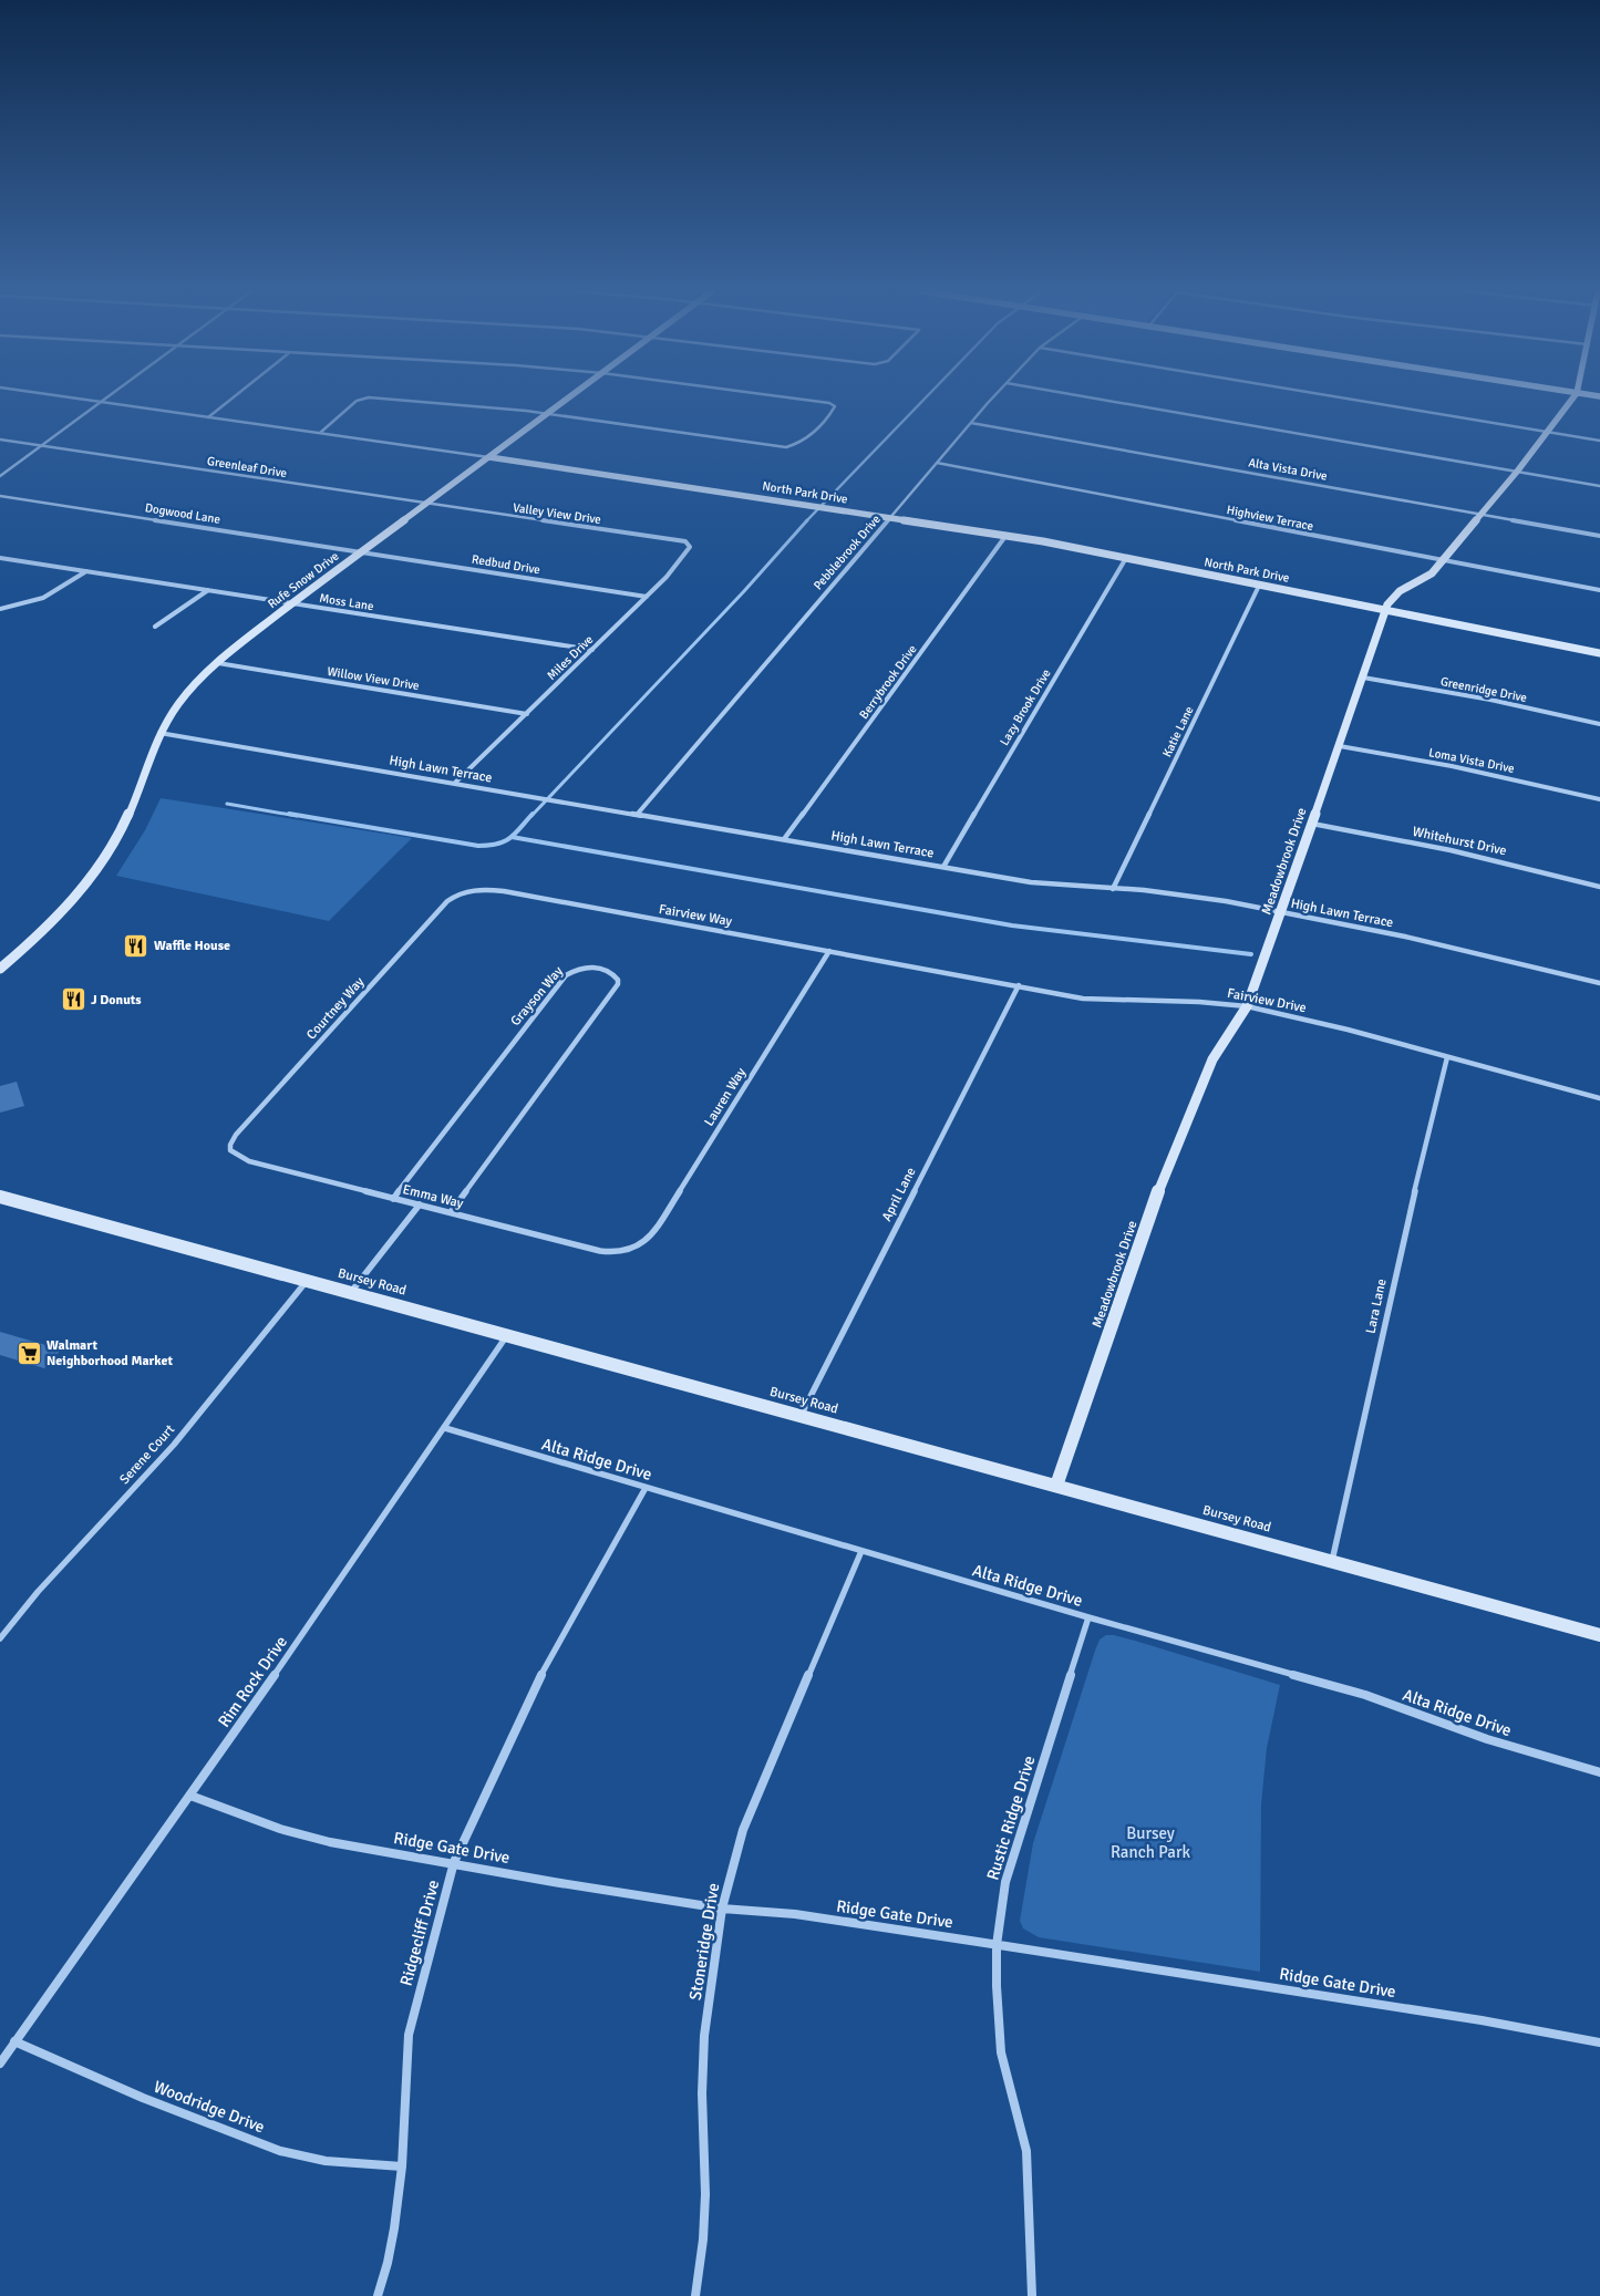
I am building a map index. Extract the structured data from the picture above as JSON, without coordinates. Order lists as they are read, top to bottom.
{
  "streets": {
    "street": [
      "Greenleaf Drive",
      "Alta Vista Drive",
      "North Park Drive",
      "Dogwood Lane",
      "Valley View Drive",
      "Highview Terrace",
      "Pebblebrook Drive",
      "Redbud Drive",
      "Rufe Snow Drive",
      "Moss Lane",
      "Miles Drive",
      "Willow View Drive",
      "Berrybrook Drive",
      "Greenridge Drive",
      "Lazy Brook Drive",
      "Katie Lane",
      "Loma Vista Drive",
      "High Lawn Terrace",
      "Whitehurst Drive",
      "Meadowbrook Drive",
      "Fairview Way",
      "Grayson Way",
      "Fairview Drive",
      "Courtney Way",
      "Lauren Way",
      "April Lane",
      "Emma Way",
      "Bursey Road",
      "Lara Lane",
      "Serene Court",
      "Alta Ridge Drive",
      "Rim Rock Drive",
      "Rustic Ridge Drive",
      "Ridge Gate Drive",
      "Ridgecliff Drive",
      "Stoneridge Drive",
      "Woodridge Drive"
    ]
  },
  "crossings": [
    ["Greenleaf Drive", "Valley View Drive"],
    ["Greenleaf Drive", "Rufe Snow Drive"],
    ["Alta Vista Drive", "Pebblebrook Drive"],
    ["Alta Vista Drive", "Meadowbrook Drive"],
    ["North Park Drive", "Pebblebrook Drive"],
    ["North Park Drive", "Rufe Snow Drive"],
    ["North Park Drive", "Berrybrook Drive"],
    ["North Park Drive", "Lazy Brook Drive"],
    ["North Park Drive", "Katie Lane"],
    ["North Park Drive", "Meadowbrook Drive"],
    ["Dogwood Lane", "Redbud Drive"],
    ["Dogwood Lane", "Rufe Snow Drive"],
    ["Valley View Drive", "Rufe Snow Drive"],
    ["Valley View Drive", "Miles Drive"],
    ["Highview Terrace", "Pebblebrook Drive"],
    ["Highview Terrace", "Meadowbrook Drive"],
    ["Pebblebrook Drive", "High Lawn Terrace"],
    ["Redbud Drive", "Rufe Snow Drive"],
    ["Redbud Drive", "Miles Drive"],
    ["Rufe Snow Drive", "Moss Lane"],
    ["Rufe Snow Drive", "Willow View Drive"],
    ["Rufe Snow Drive", "High Lawn Terrace"],
    ["Moss Lane", "Miles Drive"],
    ["Miles Drive", "Willow View Drive"],
    ["Miles Drive", "High Lawn Terrace"],
    ["Berrybrook Drive", "High Lawn Terrace"],
    ["Greenridge Drive", "Meadowbrook Drive"],
    ["Lazy Brook Drive", "High Lawn Terrace"],
    ["Katie Lane", "High Lawn Terrace"],
    ["Loma Vista Drive", "Meadowbrook Drive"],
    ["High Lawn Terrace", "Meadowbrook Drive"],
    ["Whitehurst Drive", "Meadowbrook Drive"],
    ["Meadowbrook Drive", "Fairview Drive"],
    ["Meadowbrook Drive", "Bursey Road"],
    ["Fairview Way", "Fairview Drive"],
    ["Fairview Way", "Courtney Way"],
    ["Fairview Way", "Lauren Way"],
    ["Grayson Way", "Emma Way"],
    ["Fairview Drive", "April Lane"],
    ["Fairview Drive", "Lara Lane"],
    ["Courtney Way", "Emma Way"],
    ["Lauren Way", "Emma Way"],
    ["April Lane", "Bursey Road"],
    ["Bursey Road", "Lara Lane"],
    ["Bursey Road", "Serene Court"],
    ["Bursey Road", "Rim Rock Drive"],
    ["Alta Ridge Drive", "Rim Rock Drive"],
    ["Alta Ridge Drive", "Rustic Ridge Drive"],
    ["Alta Ridge Drive", "Ridgecliff Drive"],
    ["Alta Ridge Drive", "Stoneridge Drive"],
    ["Rim Rock Drive", "Ridge Gate Drive"],
    ["Rim Rock Drive", "Woodridge Drive"],
    ["Rustic Ridge Drive", "Ridge Gate Drive"],
    ["Ridge Gate Drive", "Ridgecliff Drive"],
    ["Ridge Gate Drive", "Stoneridge Drive"],
    ["Ridgecliff Drive", "Woodridge Drive"]
  ],
  "parks": ["Bursey Ranch Park"],
  "places": {
    "restaurant": ["Waffle House", "J Donuts"],
    "supermarket": ["Walmart Neighborhood Market"]
  }
}
